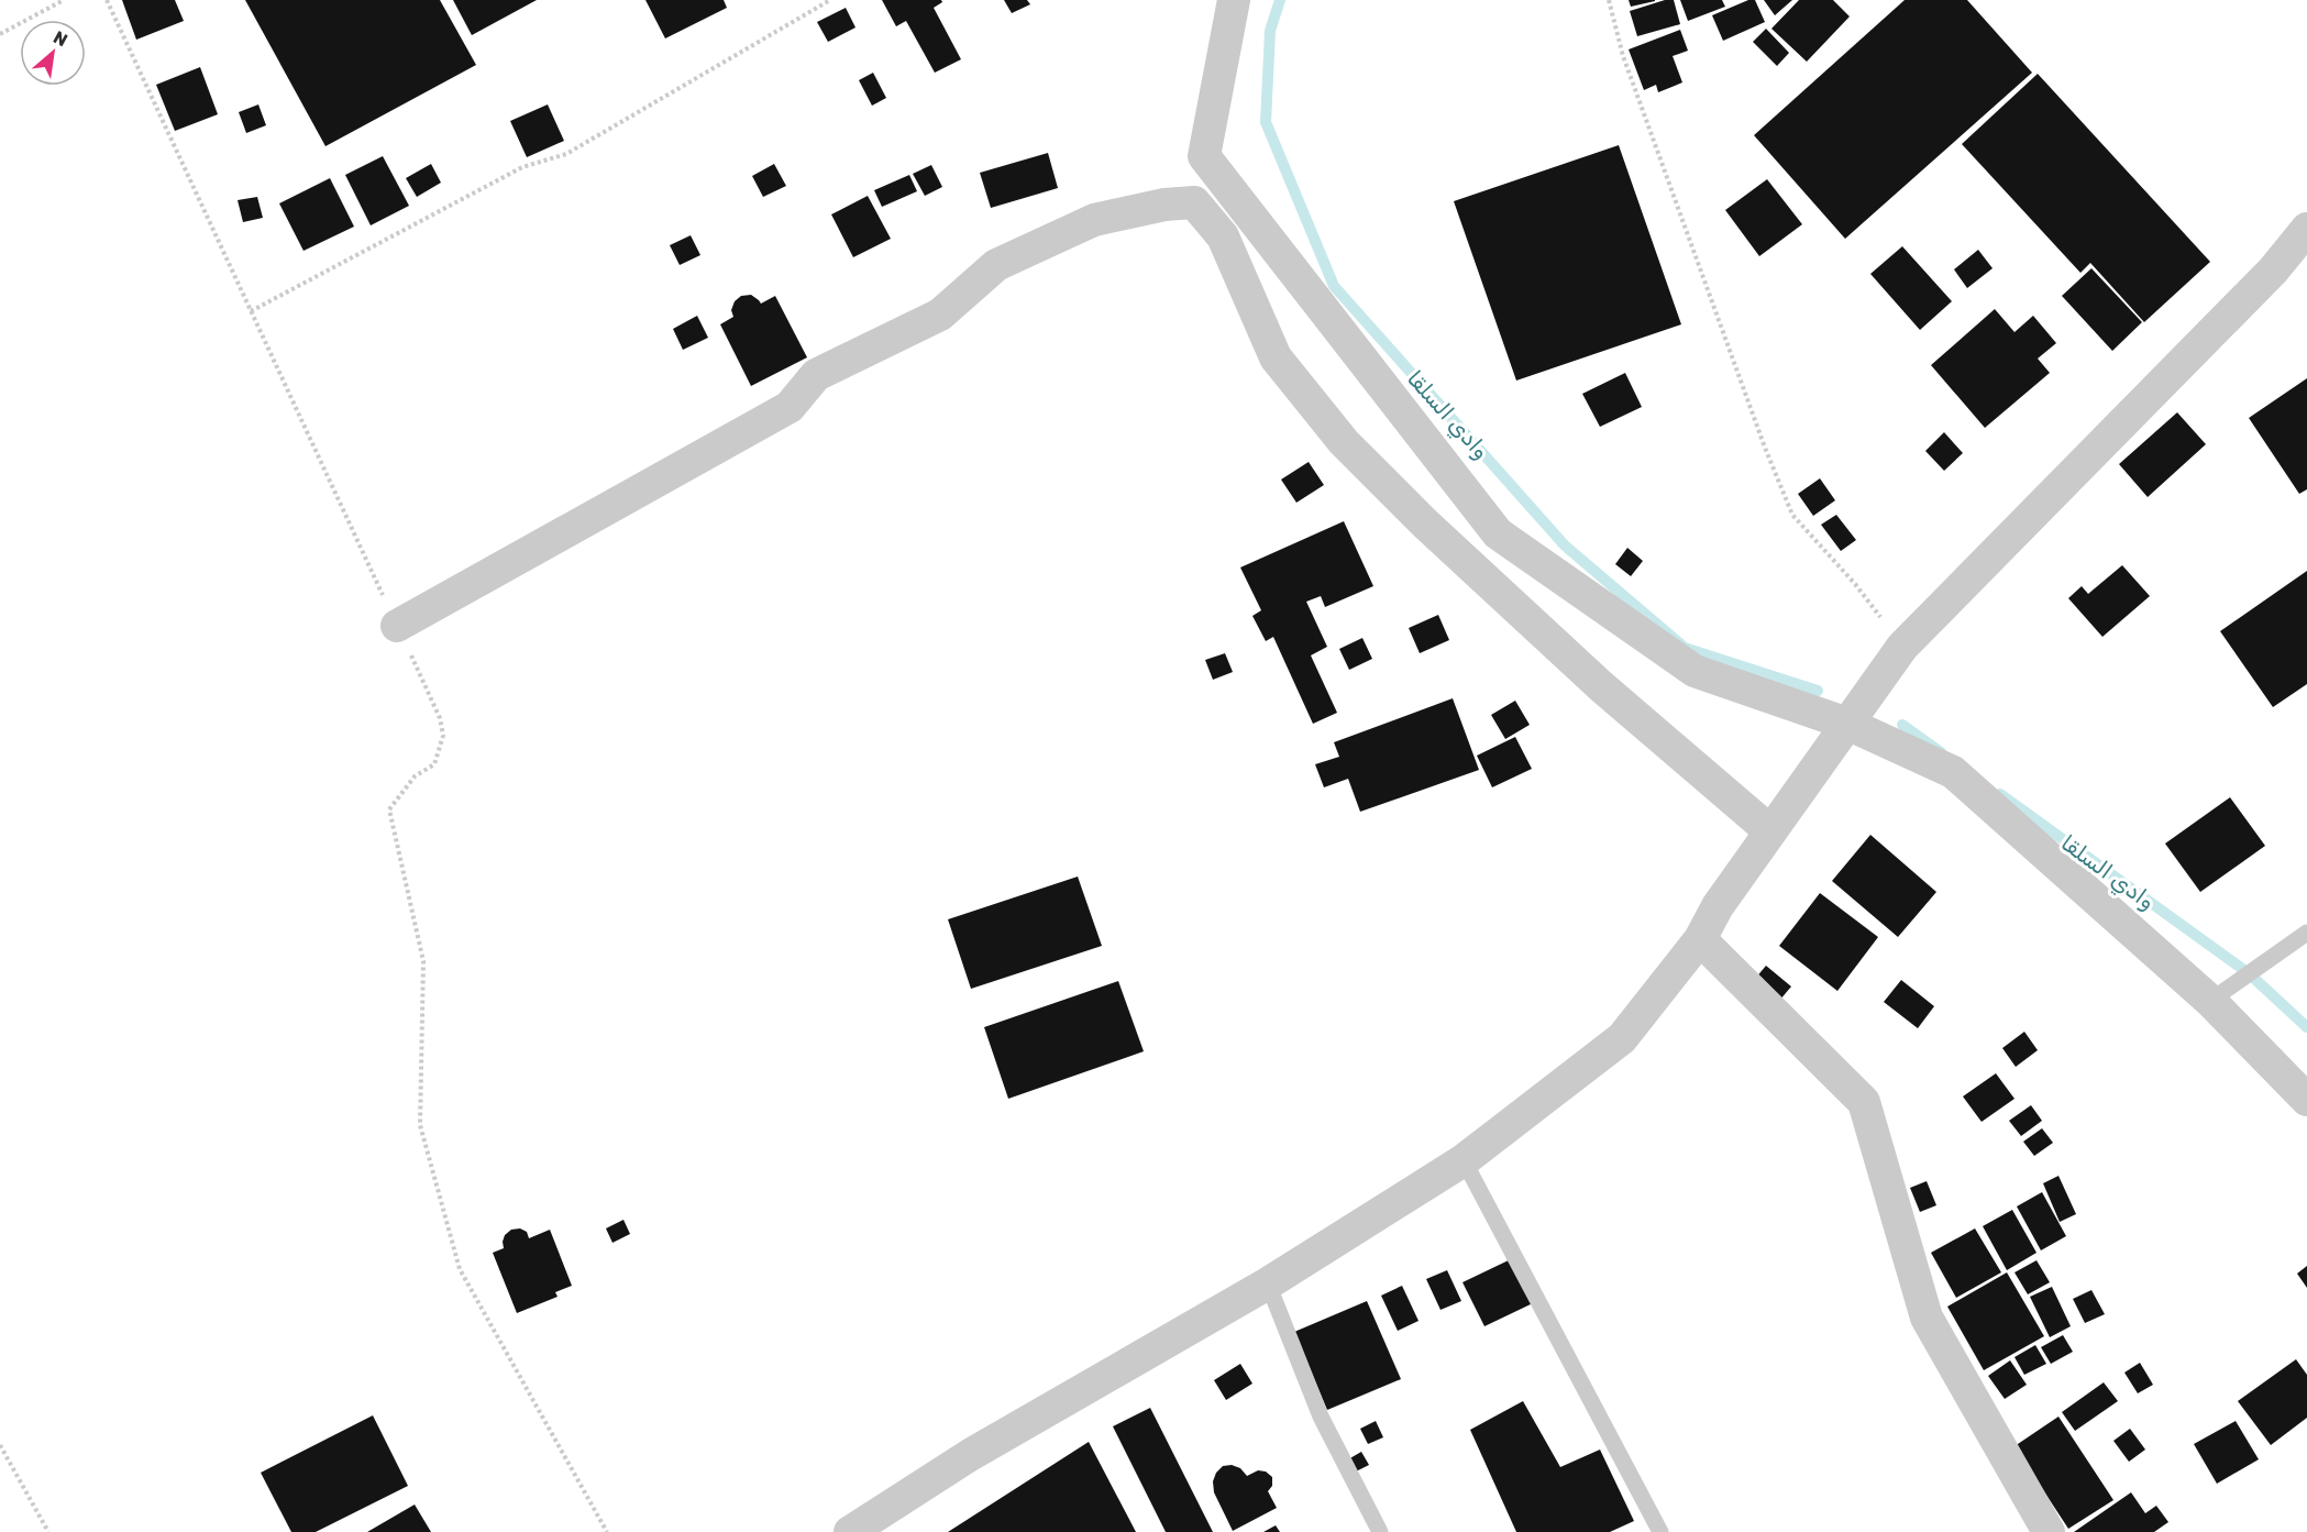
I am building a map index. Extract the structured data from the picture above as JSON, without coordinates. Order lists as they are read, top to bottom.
{
  "water": ["وادي السلقا"],
  "north": "top right"
}
